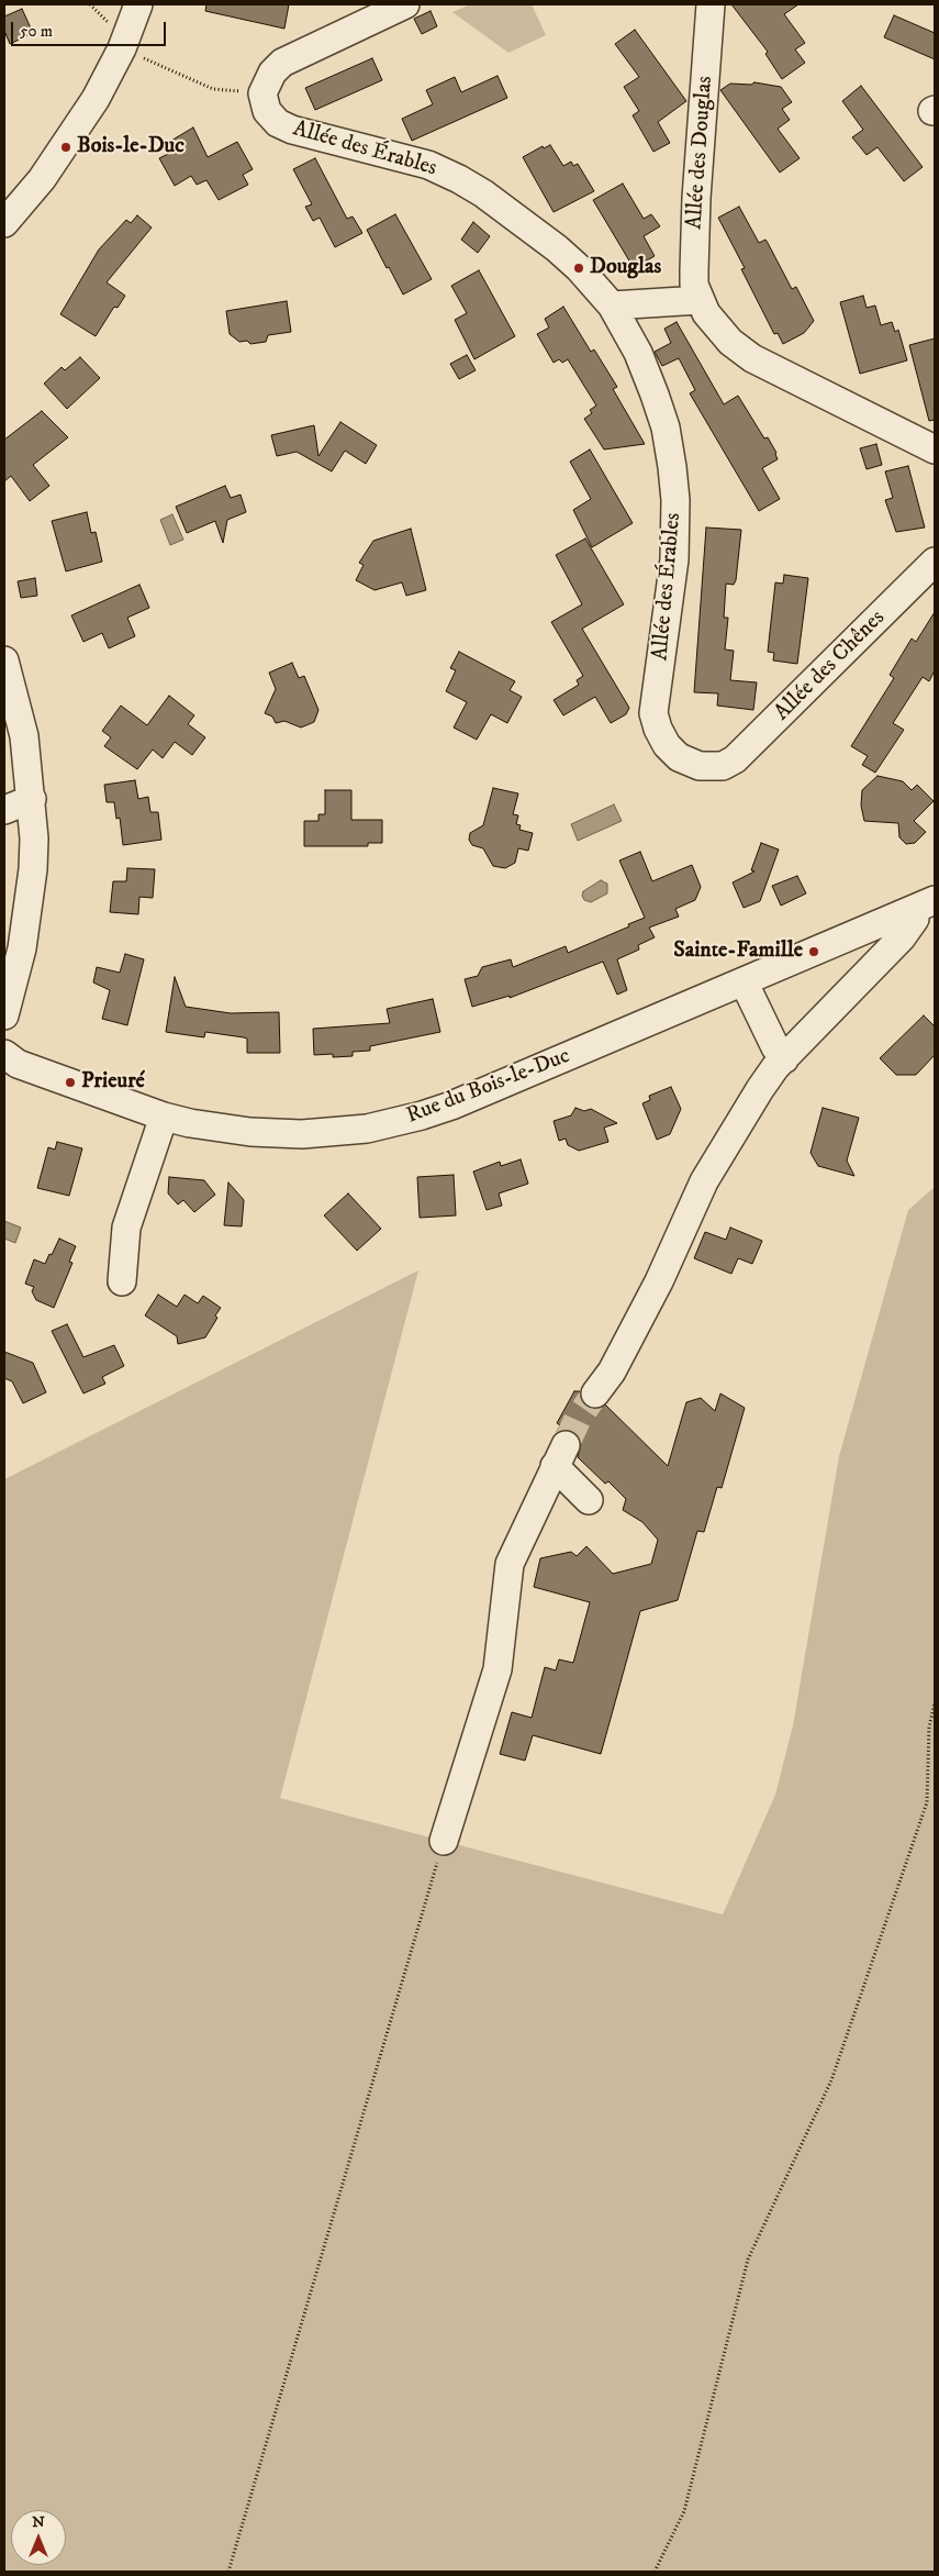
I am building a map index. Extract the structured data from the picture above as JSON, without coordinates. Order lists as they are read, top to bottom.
{
  "streets": {
    "street": [
      "Allée des Érables",
      "Allée des Douglas",
      "Allée des Chênes",
      "Rue du Bois-le-Duc"
    ]
  },
  "crossings": [
    ["Allée des Érables", "Allée des Chênes"]
  ],
  "places": [
    "Bois-le-Duc",
    "Douglas",
    "Sainte-Famille",
    "Prieuré"
  ],
  "scale_bar": "50 m",
  "north": "top"
}
